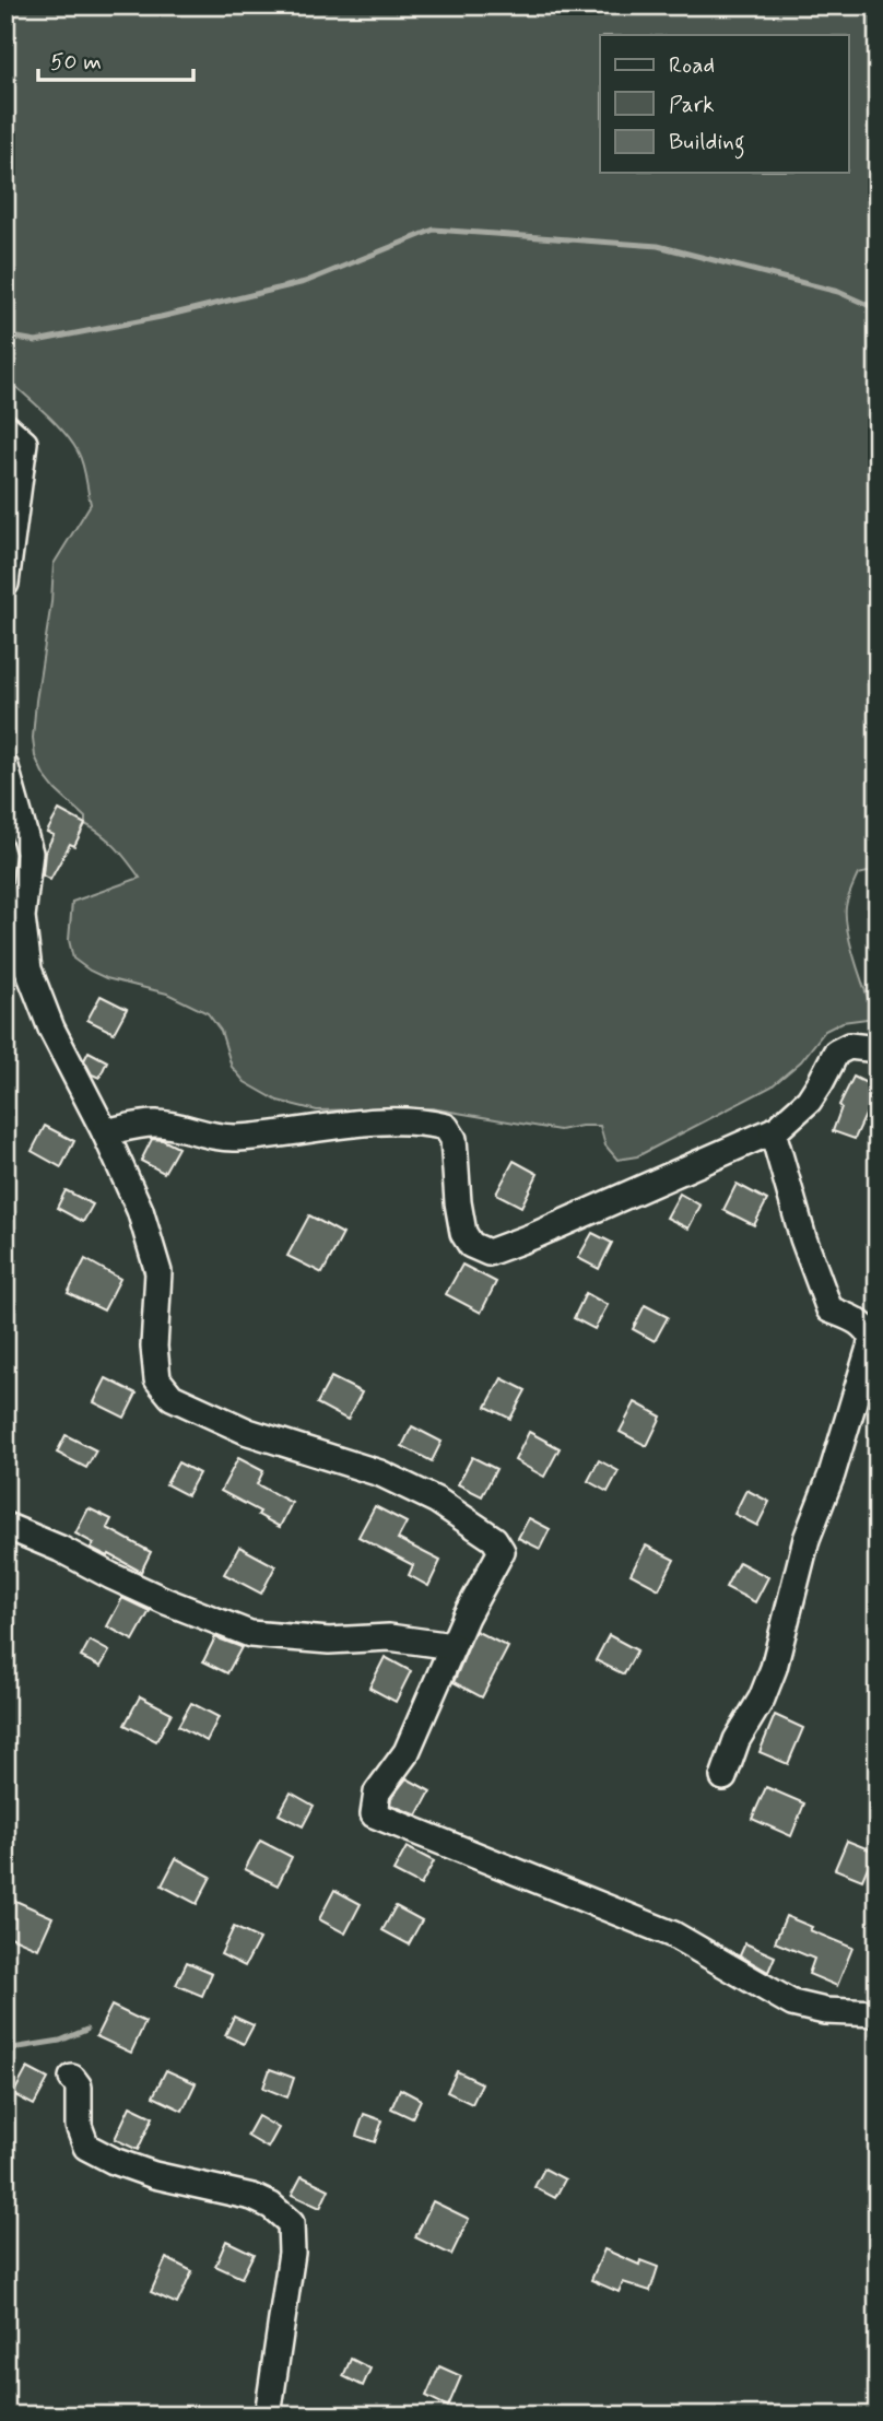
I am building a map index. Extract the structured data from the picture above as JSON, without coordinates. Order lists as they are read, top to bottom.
{
  "legend": ["Road", "Park", "Building"],
  "scale_bar": "50 m"
}
